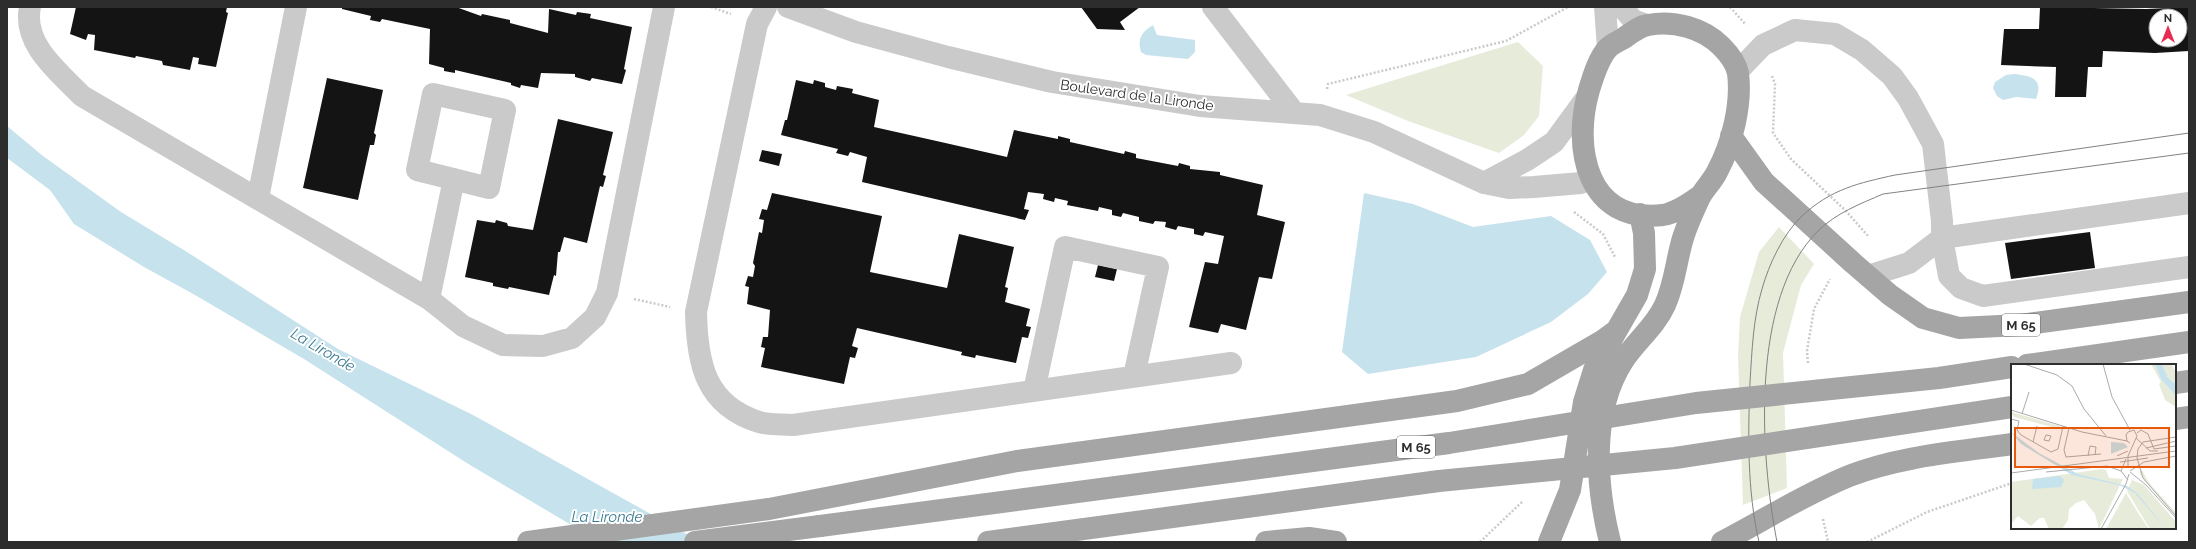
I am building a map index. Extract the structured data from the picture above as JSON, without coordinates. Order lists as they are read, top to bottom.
{
  "streets": {
    "main road": ["M 65"],
    "street": ["Boulevard de la Lironde"]
  },
  "water": ["La Lironde"],
  "north": "top"
}
